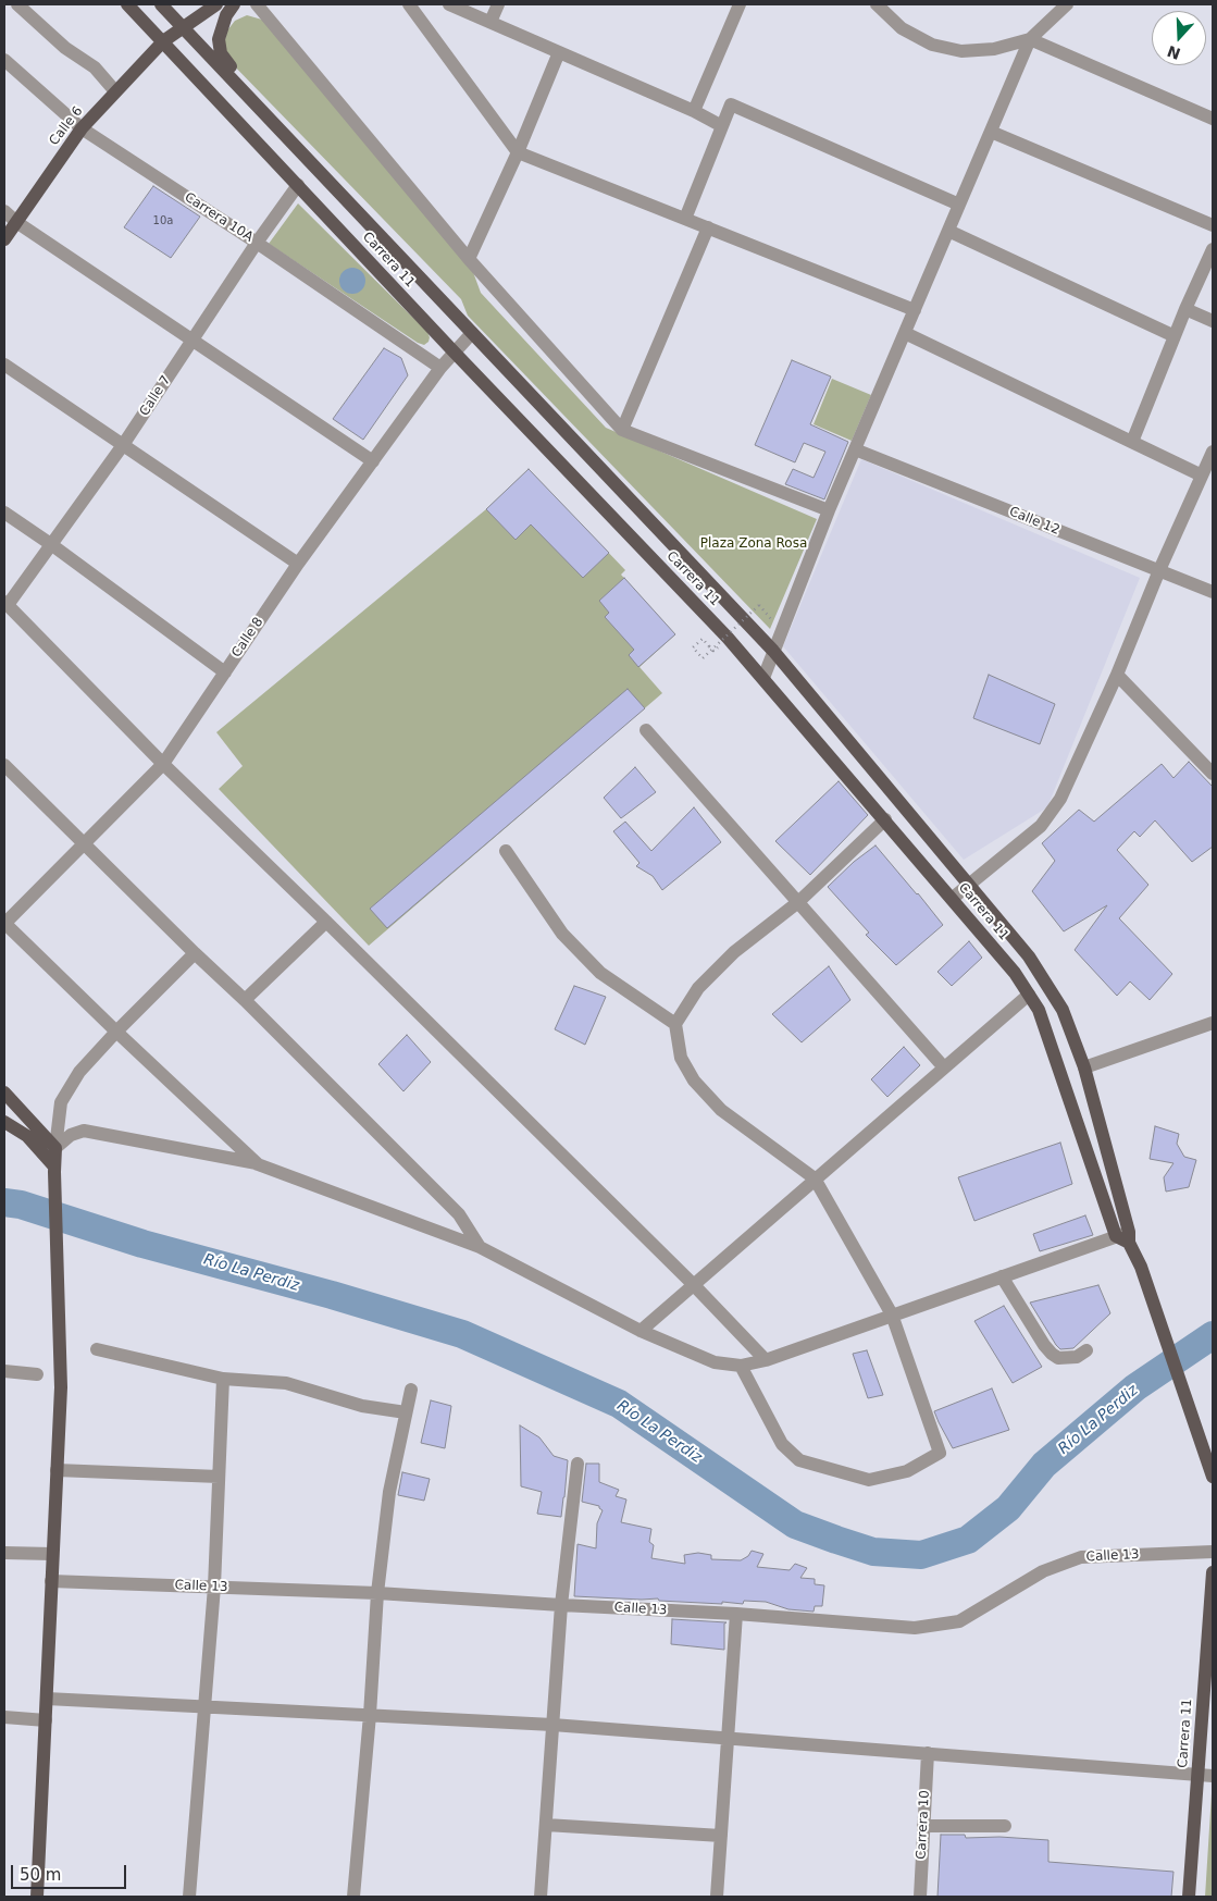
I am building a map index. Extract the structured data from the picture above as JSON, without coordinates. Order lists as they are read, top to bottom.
{
  "streets": {
    "main road": ["Calle 6", "Carrera 11"],
    "street": [
      "Carrera 10A",
      "Calle 7",
      "Calle 12",
      "Calle 8",
      "Calle 13",
      "Carrera 10"
    ]
  },
  "crossings": [
    ["Calle 6", "Carrera 10A"],
    ["Calle 6", "Carrera 11"],
    ["Carrera 10A", "Calle 7"],
    ["Carrera 10A", "Calle 8"],
    ["Carrera 11", "Calle 7"],
    ["Carrera 11", "Calle 8"]
  ],
  "water": ["Río La Perdiz"],
  "parks": ["Plaza Zona Rosa"],
  "house_numbers": ["10a"],
  "scale_bar": "50 m",
  "north": "bottom"
}
